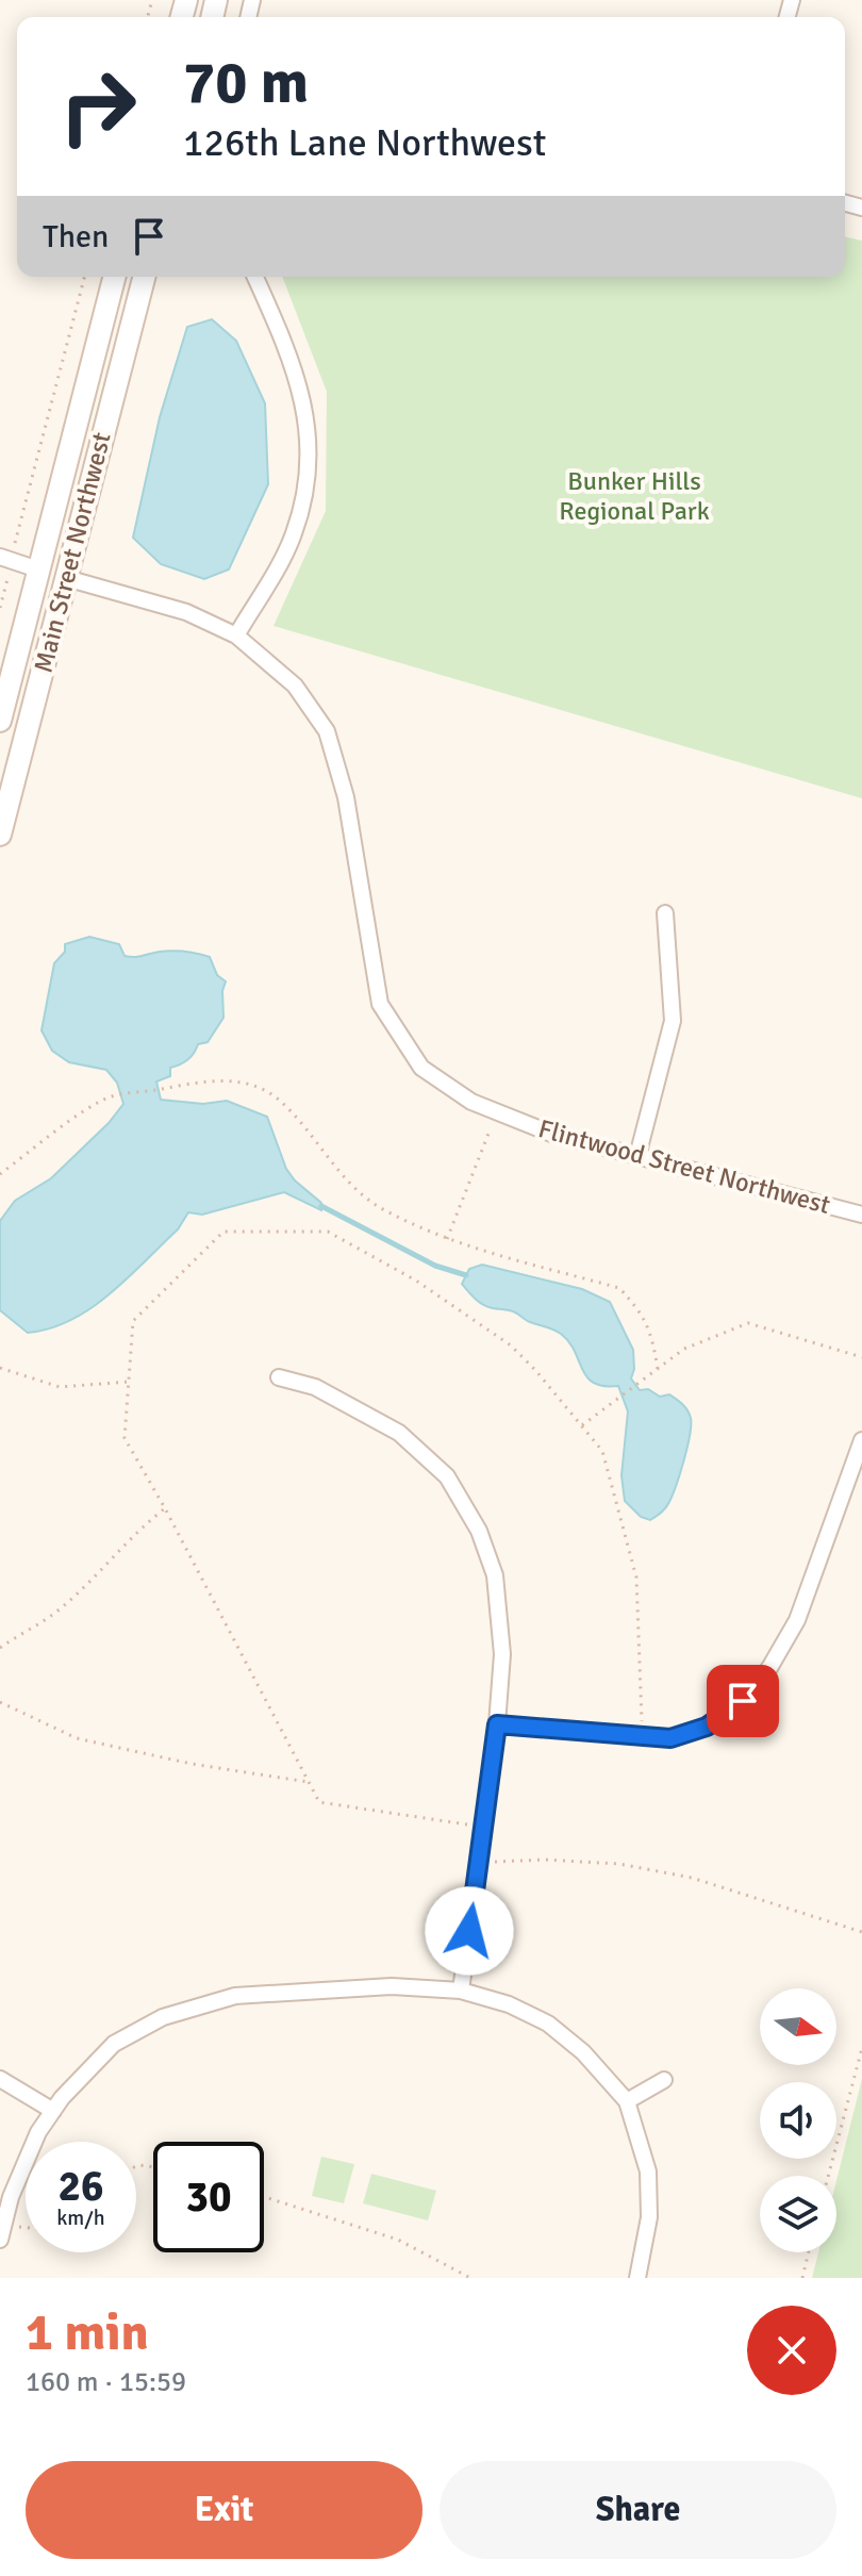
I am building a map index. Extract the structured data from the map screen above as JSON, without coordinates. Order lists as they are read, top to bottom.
{
  "streets": {
    "main road": ["Main Street Northwest"],
    "street": ["Flintwood Street Northwest"]
  },
  "crossings": [
    ["Main Street Northwest", "Flintwood Street Northwest"]
  ],
  "parks": ["Bunker Hills Regional Park"],
  "north": "right",
  "page": {
    "turn": ["70 m", "126th Lane Northwest"],
    "then": "Then",
    "speed": "26 km/h",
    "limit": "30",
    "heading": ["1 min", "160 m · 15:59"],
    "buttons": ["Exit", "Share"]
  }
}
